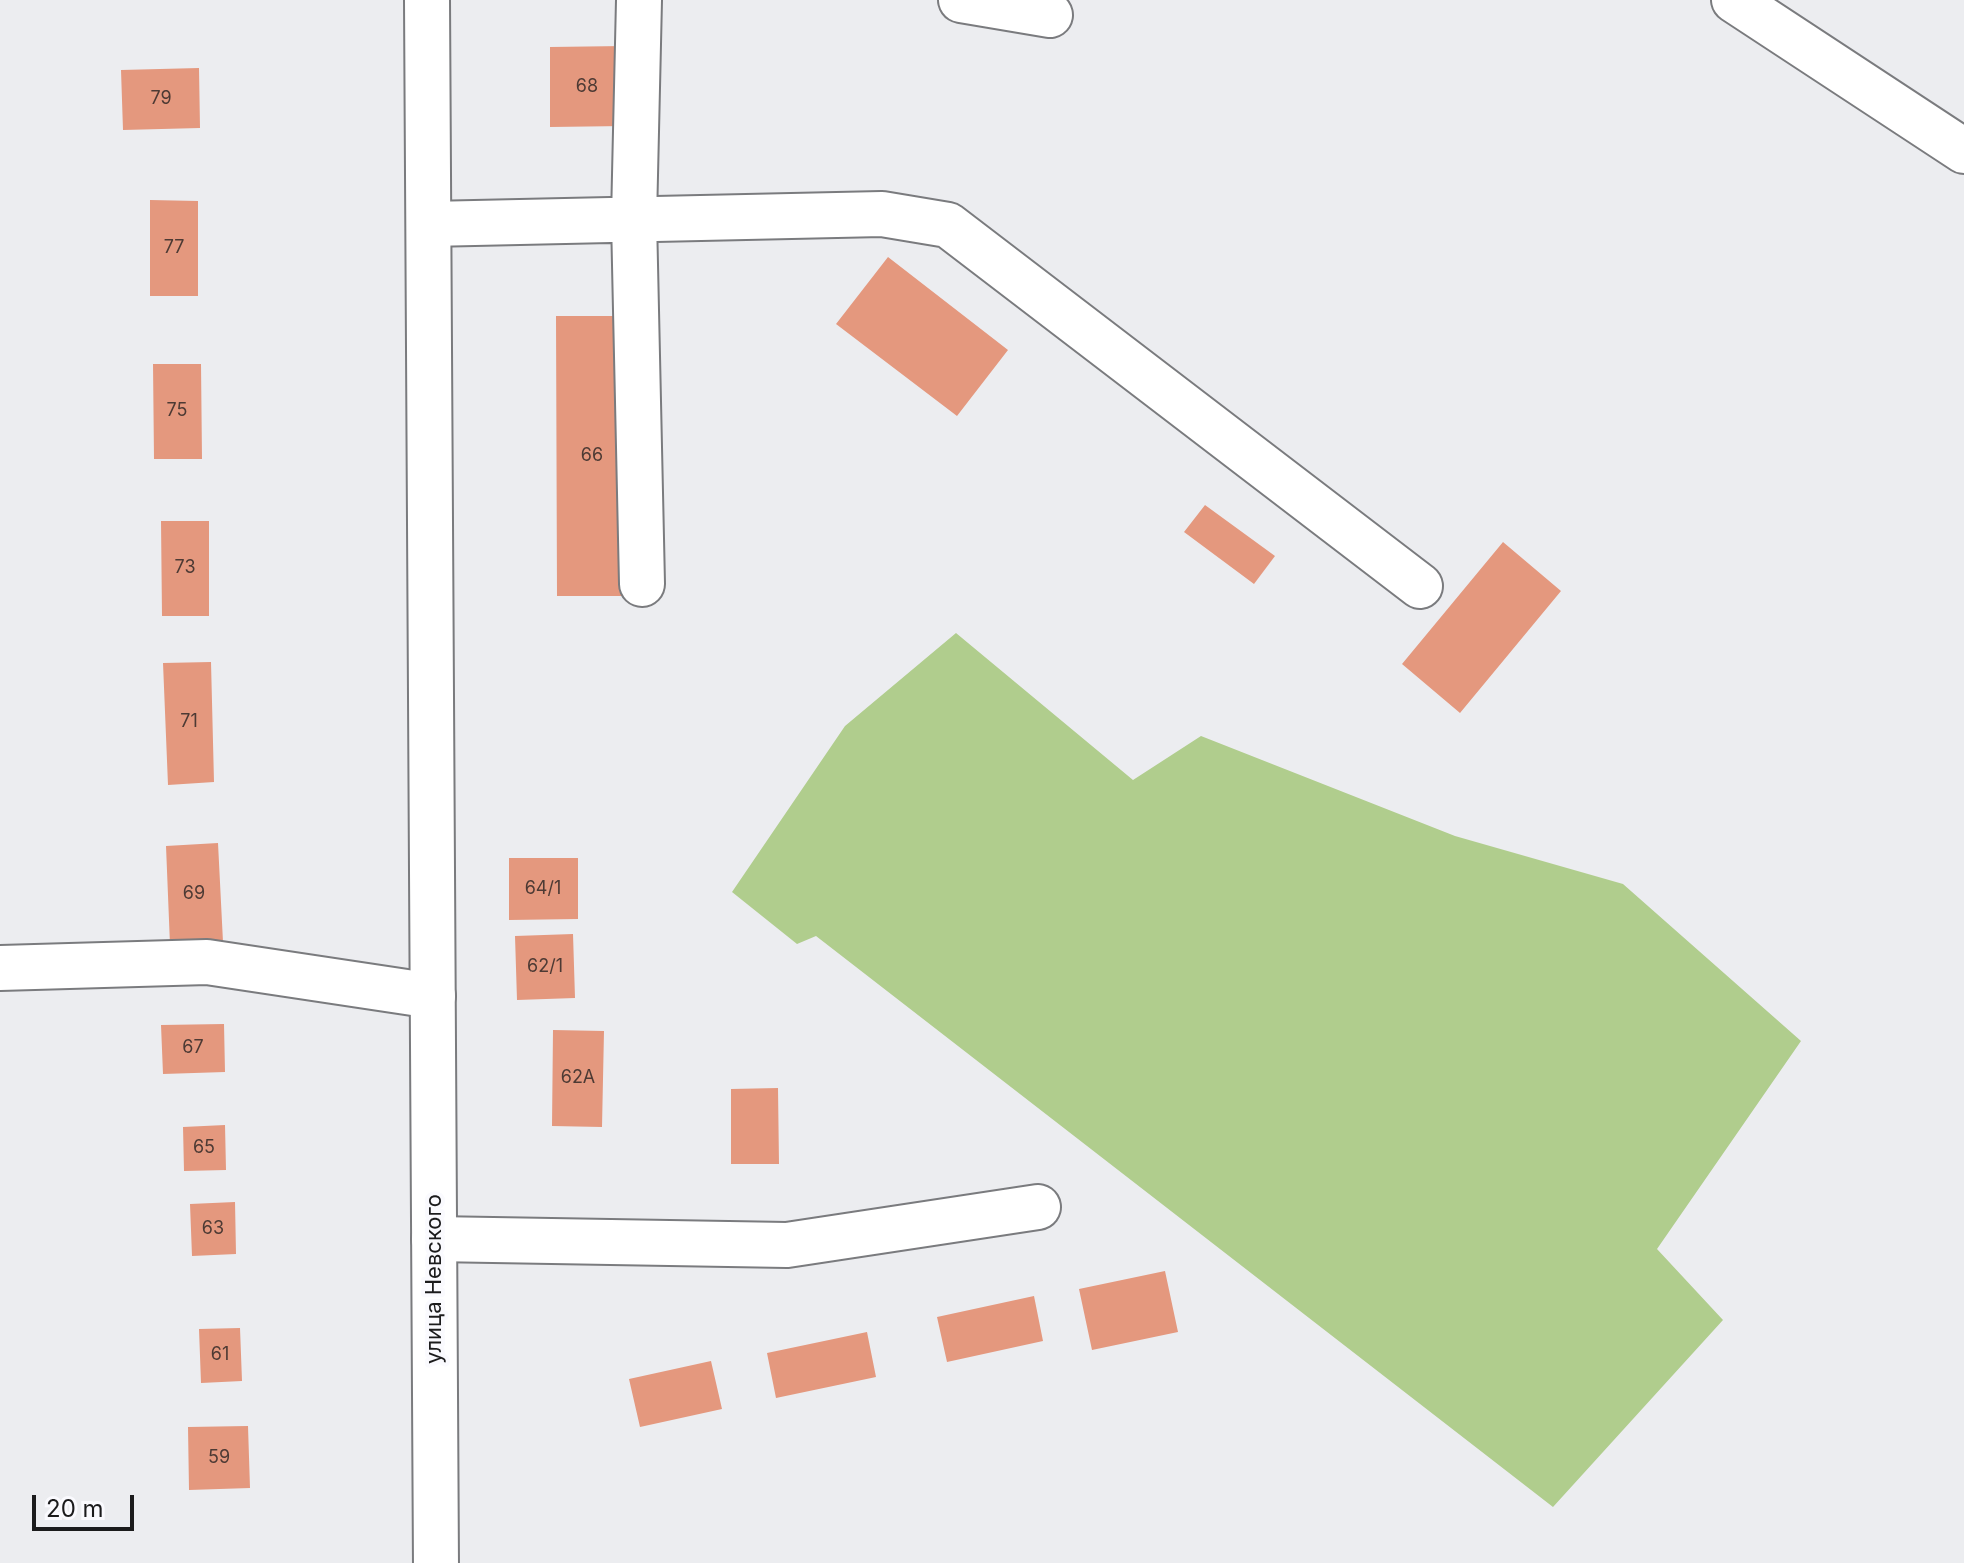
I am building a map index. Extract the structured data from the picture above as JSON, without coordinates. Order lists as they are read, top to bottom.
{
  "streets": {
    "main road": ["улица Невского"]
  },
  "house_numbers": [
    "68",
    "79",
    "77",
    "75",
    "66",
    "73",
    "71",
    "64/1",
    "69",
    "62/1",
    "67",
    "62А",
    "65",
    "63",
    "61",
    "59"
  ],
  "scale_bar": "20 m"
}
